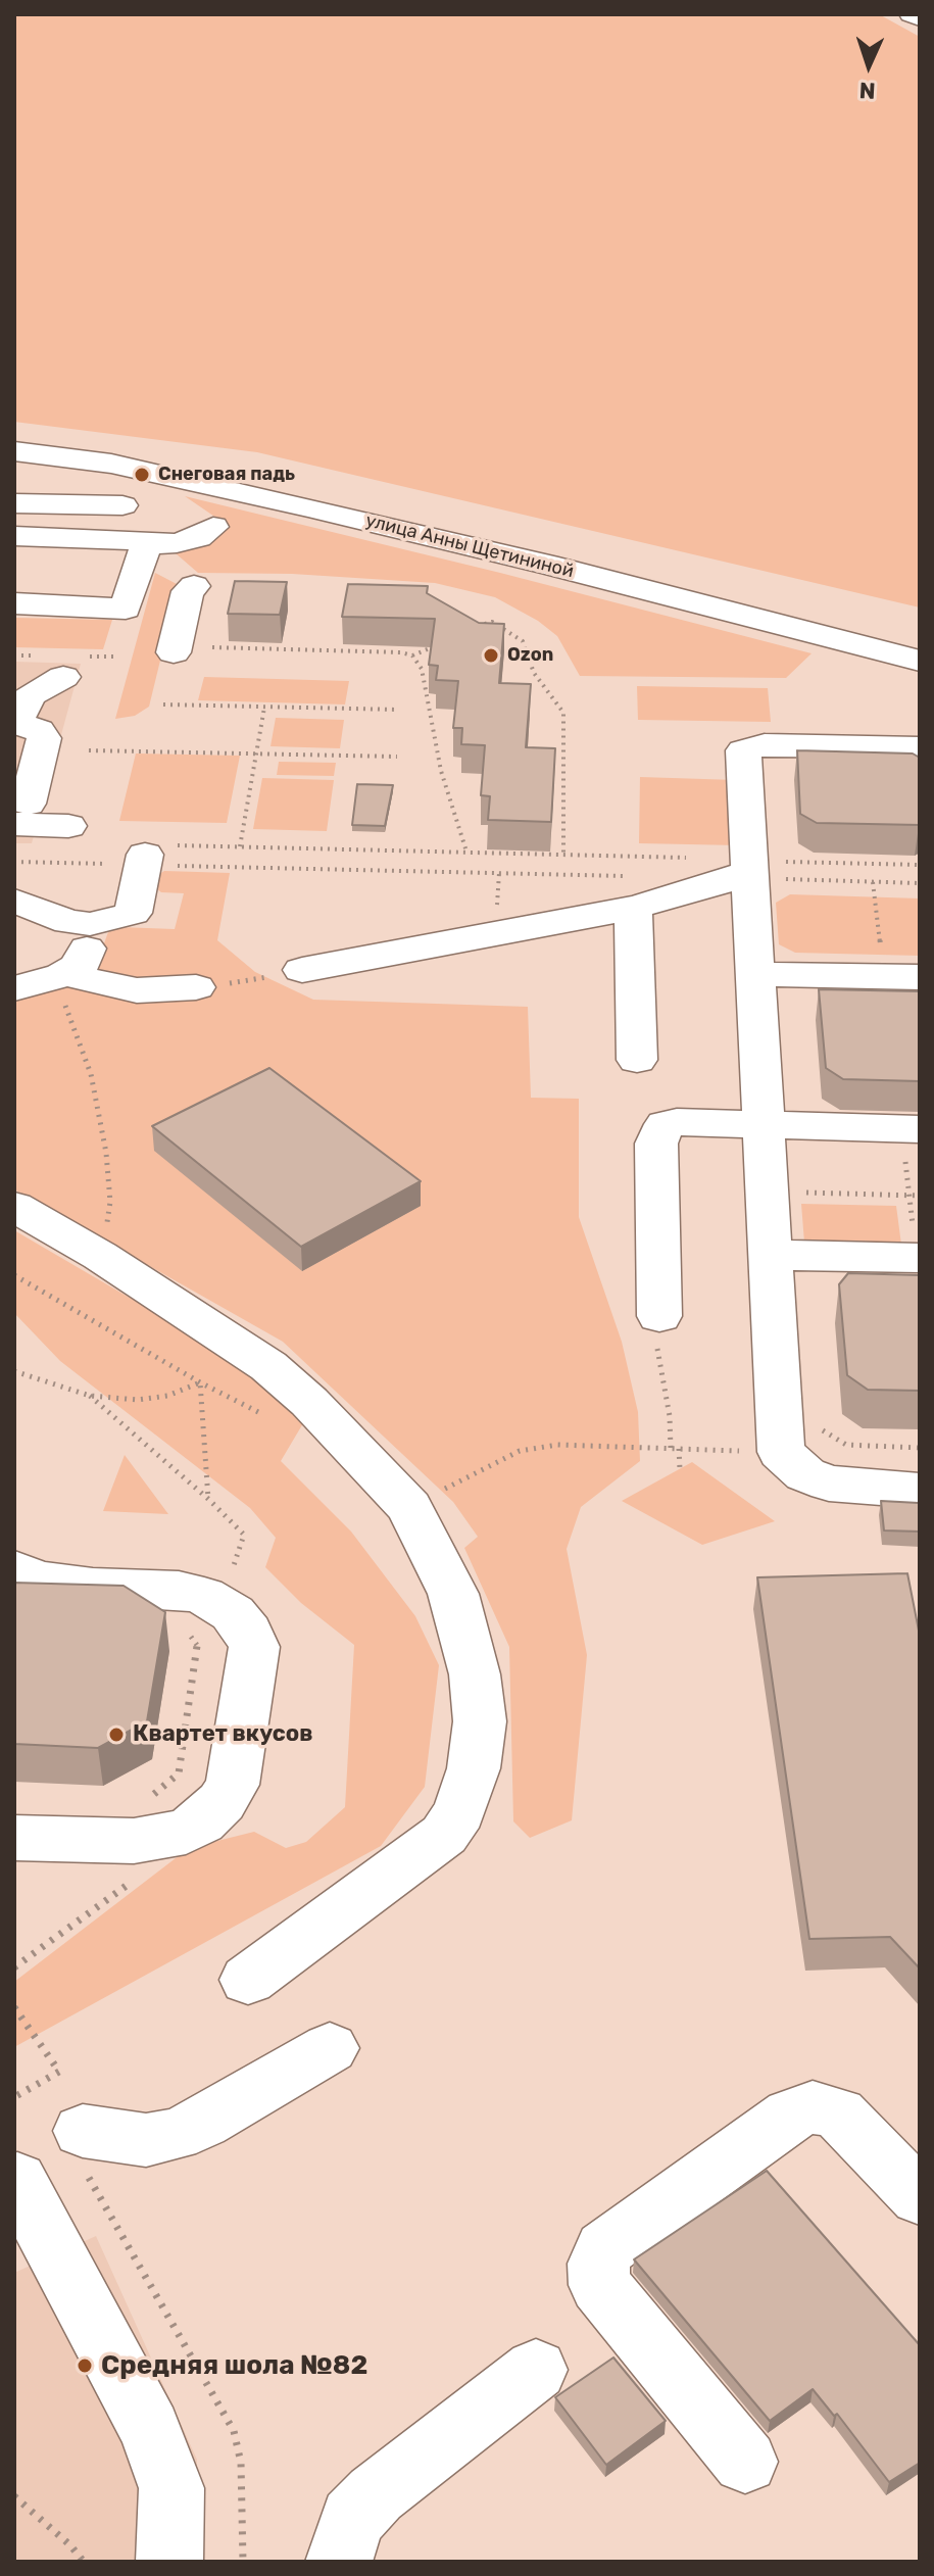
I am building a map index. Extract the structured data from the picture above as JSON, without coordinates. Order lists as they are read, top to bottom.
{
  "streets": {
    "main road": ["улица Анны Щетининой"]
  },
  "places": [
    "Снеговая падь",
    "Ozon",
    "Квартет вкусов",
    "Средняя шола №82"
  ],
  "north": "bottom"
}
